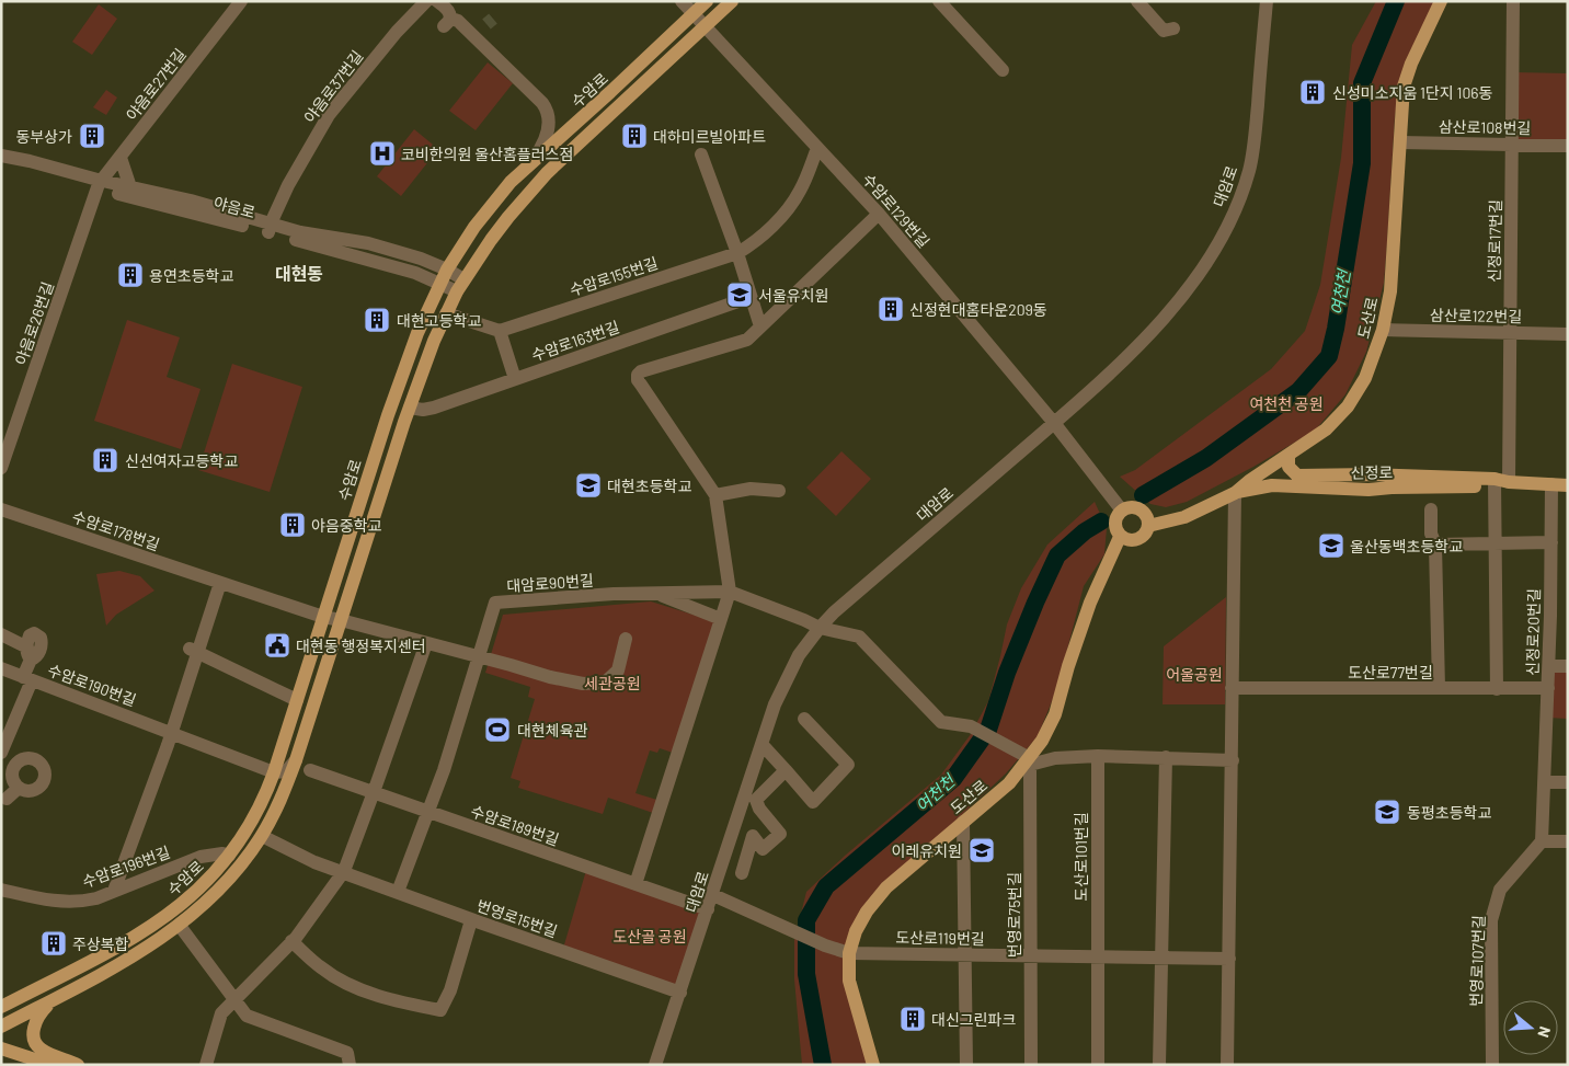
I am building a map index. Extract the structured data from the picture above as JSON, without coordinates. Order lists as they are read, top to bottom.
{
  "streets": {
    "main road": ["수암로", "도산로", "신정로"],
    "street": [
      "야음로27번길",
      "야음로37번길",
      "삼산로108번길",
      "대암로",
      "야음로",
      "수암로129번길",
      "신정로17번길",
      "수암로155번길",
      "삼산로122번길",
      "야음로26번길",
      "수암로163번길",
      "수암로178번길",
      "대암로90번길",
      "신정로20번길",
      "도산로77번길",
      "수암로190번길",
      "수암로189번길",
      "도산로101번길",
      "수암로196번길",
      "번영로75번길",
      "번영로15번길",
      "도산로119번길",
      "번영로107번길"
    ]
  },
  "crossings": [
    ["야음로27번길", "야음로"],
    ["야음로27번길", "야음로26번길"],
    ["야음로37번길", "야음로"],
    ["수암로", "야음로"],
    ["수암로", "수암로129번길"],
    ["수암로", "수암로163번길"],
    ["수암로", "수암로178번길"],
    ["수암로", "수암로190번길"],
    ["수암로", "수암로196번길"],
    ["수암로", "번영로15번길"],
    ["삼산로108번길", "신정로17번길"],
    ["삼산로108번길", "도산로"],
    ["대암로", "수암로129번길"],
    ["대암로", "대암로90번길"],
    ["대암로", "수암로189번길"],
    ["대암로", "번영로15번길"],
    ["대암로", "도산로119번길"],
    ["야음로", "야음로26번길"],
    ["수암로129번길", "수암로155번길"],
    ["수암로129번길", "도산로"],
    ["신정로17번길", "삼산로122번길"],
    ["신정로17번길", "신정로"],
    ["삼산로122번길", "도산로"],
    ["도산로", "신정로"],
    ["도산로", "대암로90번길"],
    ["도산로", "번영로75번길"],
    ["도산로", "도산로119번길"],
    ["신정로", "신정로20번길"],
    ["대암로90번길", "수암로189번길"],
    ["대암로90번길", "번영로75번길"],
    ["대암로90번길", "번영로15번길"],
    ["신정로20번길", "도산로77번길"],
    ["신정로20번길", "번영로107번길"],
    ["도산로101번길", "도산로119번길"],
    ["번영로75번길", "도산로119번길"]
  ],
  "districts": ["대현동"],
  "water": ["여천천"],
  "parks": [
    "여천천 공원",
    "어울공원",
    "세관공원",
    "도산골 공원"
  ],
  "places": {
    "building": [
      "신성미소지움 1단지 106동",
      "동부상가",
      "대하미르빌아파트",
      "용연초등학교",
      "신정현대홈타운209동",
      "대현고등학교",
      "신선여자고등학교",
      "야음중학교",
      "주상복합",
      "대신그린파크"
    ],
    "hospital": ["코비한의원 울산홈플러스점"],
    "school or university": [
      "서울유치원",
      "대현초등학교",
      "울산동백초등학교",
      "동평초등학교",
      "이레유치원"
    ],
    "public building": ["대현동 행정복지센터"],
    "sports": ["대현체육관"]
  },
  "north": "right"
}
